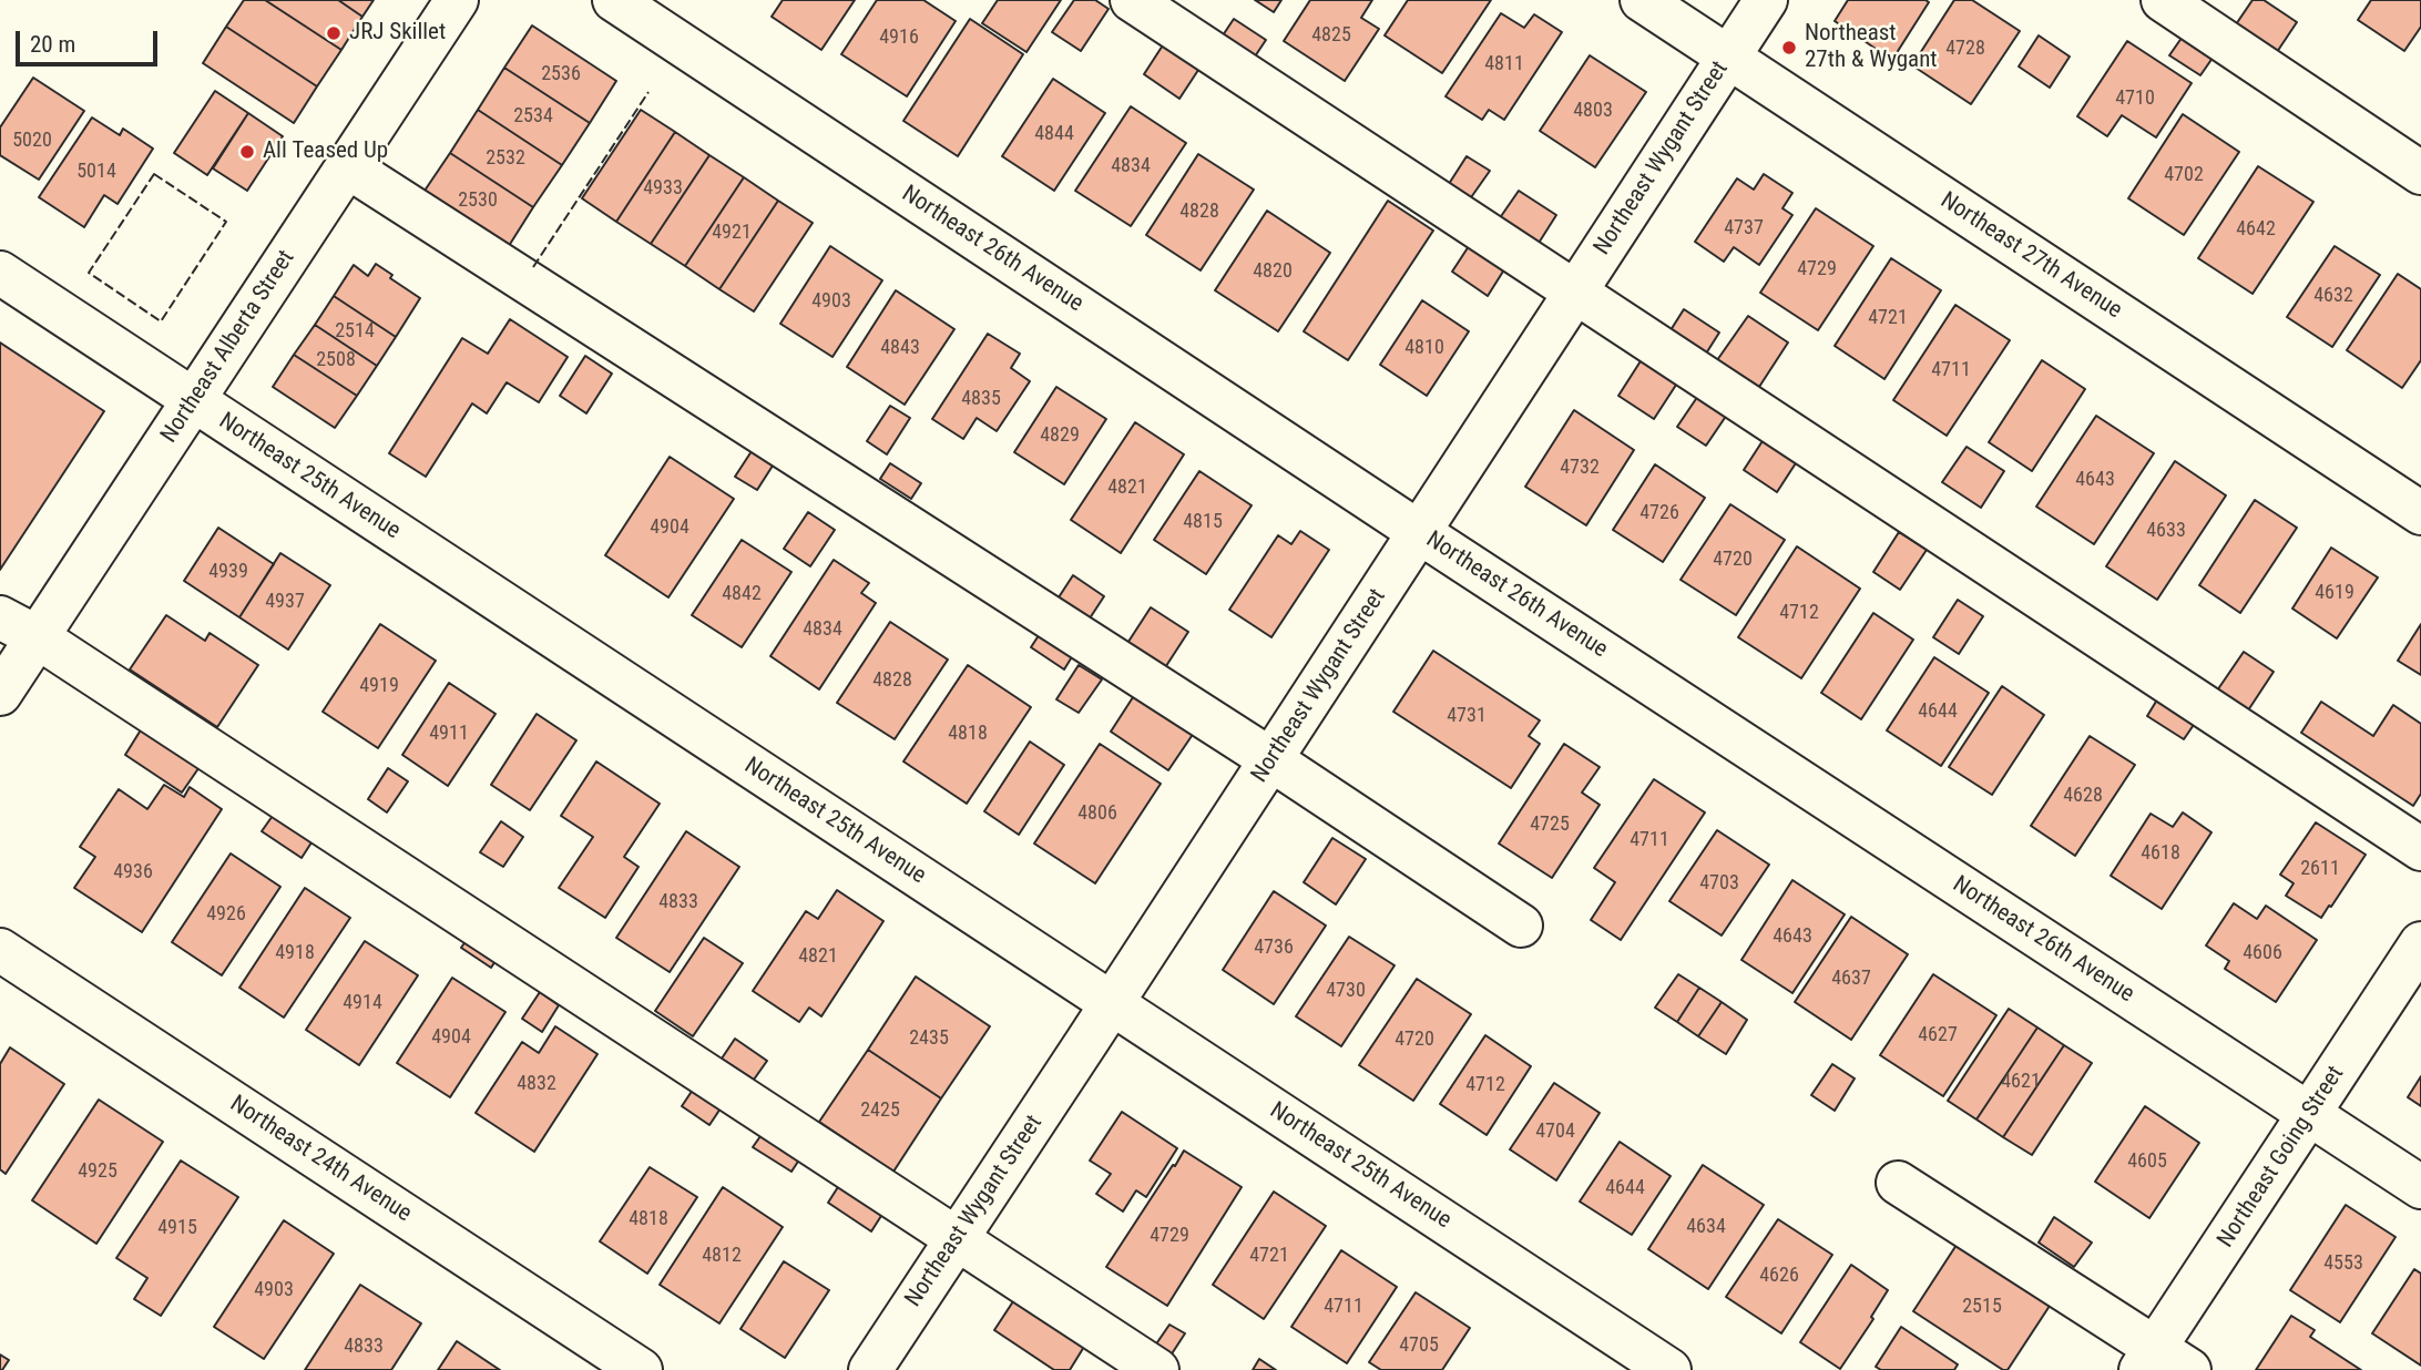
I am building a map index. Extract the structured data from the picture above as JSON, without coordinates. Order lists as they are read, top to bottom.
{
  "streets": {
    "street": [
      "Northeast Wygant Street",
      "Northeast 26th Avenue",
      "Northeast 27th Avenue",
      "Northeast Alberta Street",
      "Northeast 25th Avenue",
      "Northeast Going Street",
      "Northeast 24th Avenue"
    ]
  },
  "crossings": [
    ["Northeast Wygant Street", "Northeast 26th Avenue"],
    ["Northeast Wygant Street", "Northeast 27th Avenue"],
    ["Northeast Wygant Street", "Northeast 25th Avenue"],
    ["Northeast 26th Avenue", "Northeast Going Street"],
    ["Northeast Alberta Street", "Northeast 25th Avenue"]
  ],
  "places": ["JRJ Skillet", "Northeast 27th & Wygant", "All Teased Up"],
  "house_numbers": [
    "4825",
    "4916",
    "4728",
    "4811",
    "2536",
    "4710",
    "4803",
    "2534",
    "4844",
    "5020",
    "2532",
    "4834",
    "5014",
    "4702",
    "4933",
    "2530",
    "4828",
    "4737",
    "4642",
    "4921",
    "4729",
    "4820",
    "4632",
    "4903",
    "4721",
    "2514",
    "4843",
    "4810",
    "2508",
    "4711",
    "4835",
    "4829",
    "4732",
    "4643",
    "4821",
    "4726",
    "4815",
    "4904",
    "4633",
    "4720",
    "4939",
    "4619",
    "4842",
    "4937",
    "4712",
    "4834",
    "4828",
    "4919",
    "4644",
    "4731",
    "4911",
    "4818",
    "4628",
    "4806",
    "4725",
    "4711",
    "4618",
    "2611",
    "4936",
    "4703",
    "4833",
    "4926",
    "4643",
    "4736",
    "4918",
    "4606",
    "4821",
    "4637",
    "4730",
    "4914",
    "4627",
    "4904",
    "2435",
    "4720",
    "4621",
    "4832",
    "4712",
    "2425",
    "4704",
    "4605",
    "4925",
    "4644",
    "4818",
    "4634",
    "4915",
    "4729",
    "4812",
    "4721",
    "4553",
    "4626",
    "4903",
    "4711",
    "2515",
    "4705",
    "4833"
  ],
  "scale_bar": "20 m"
}
